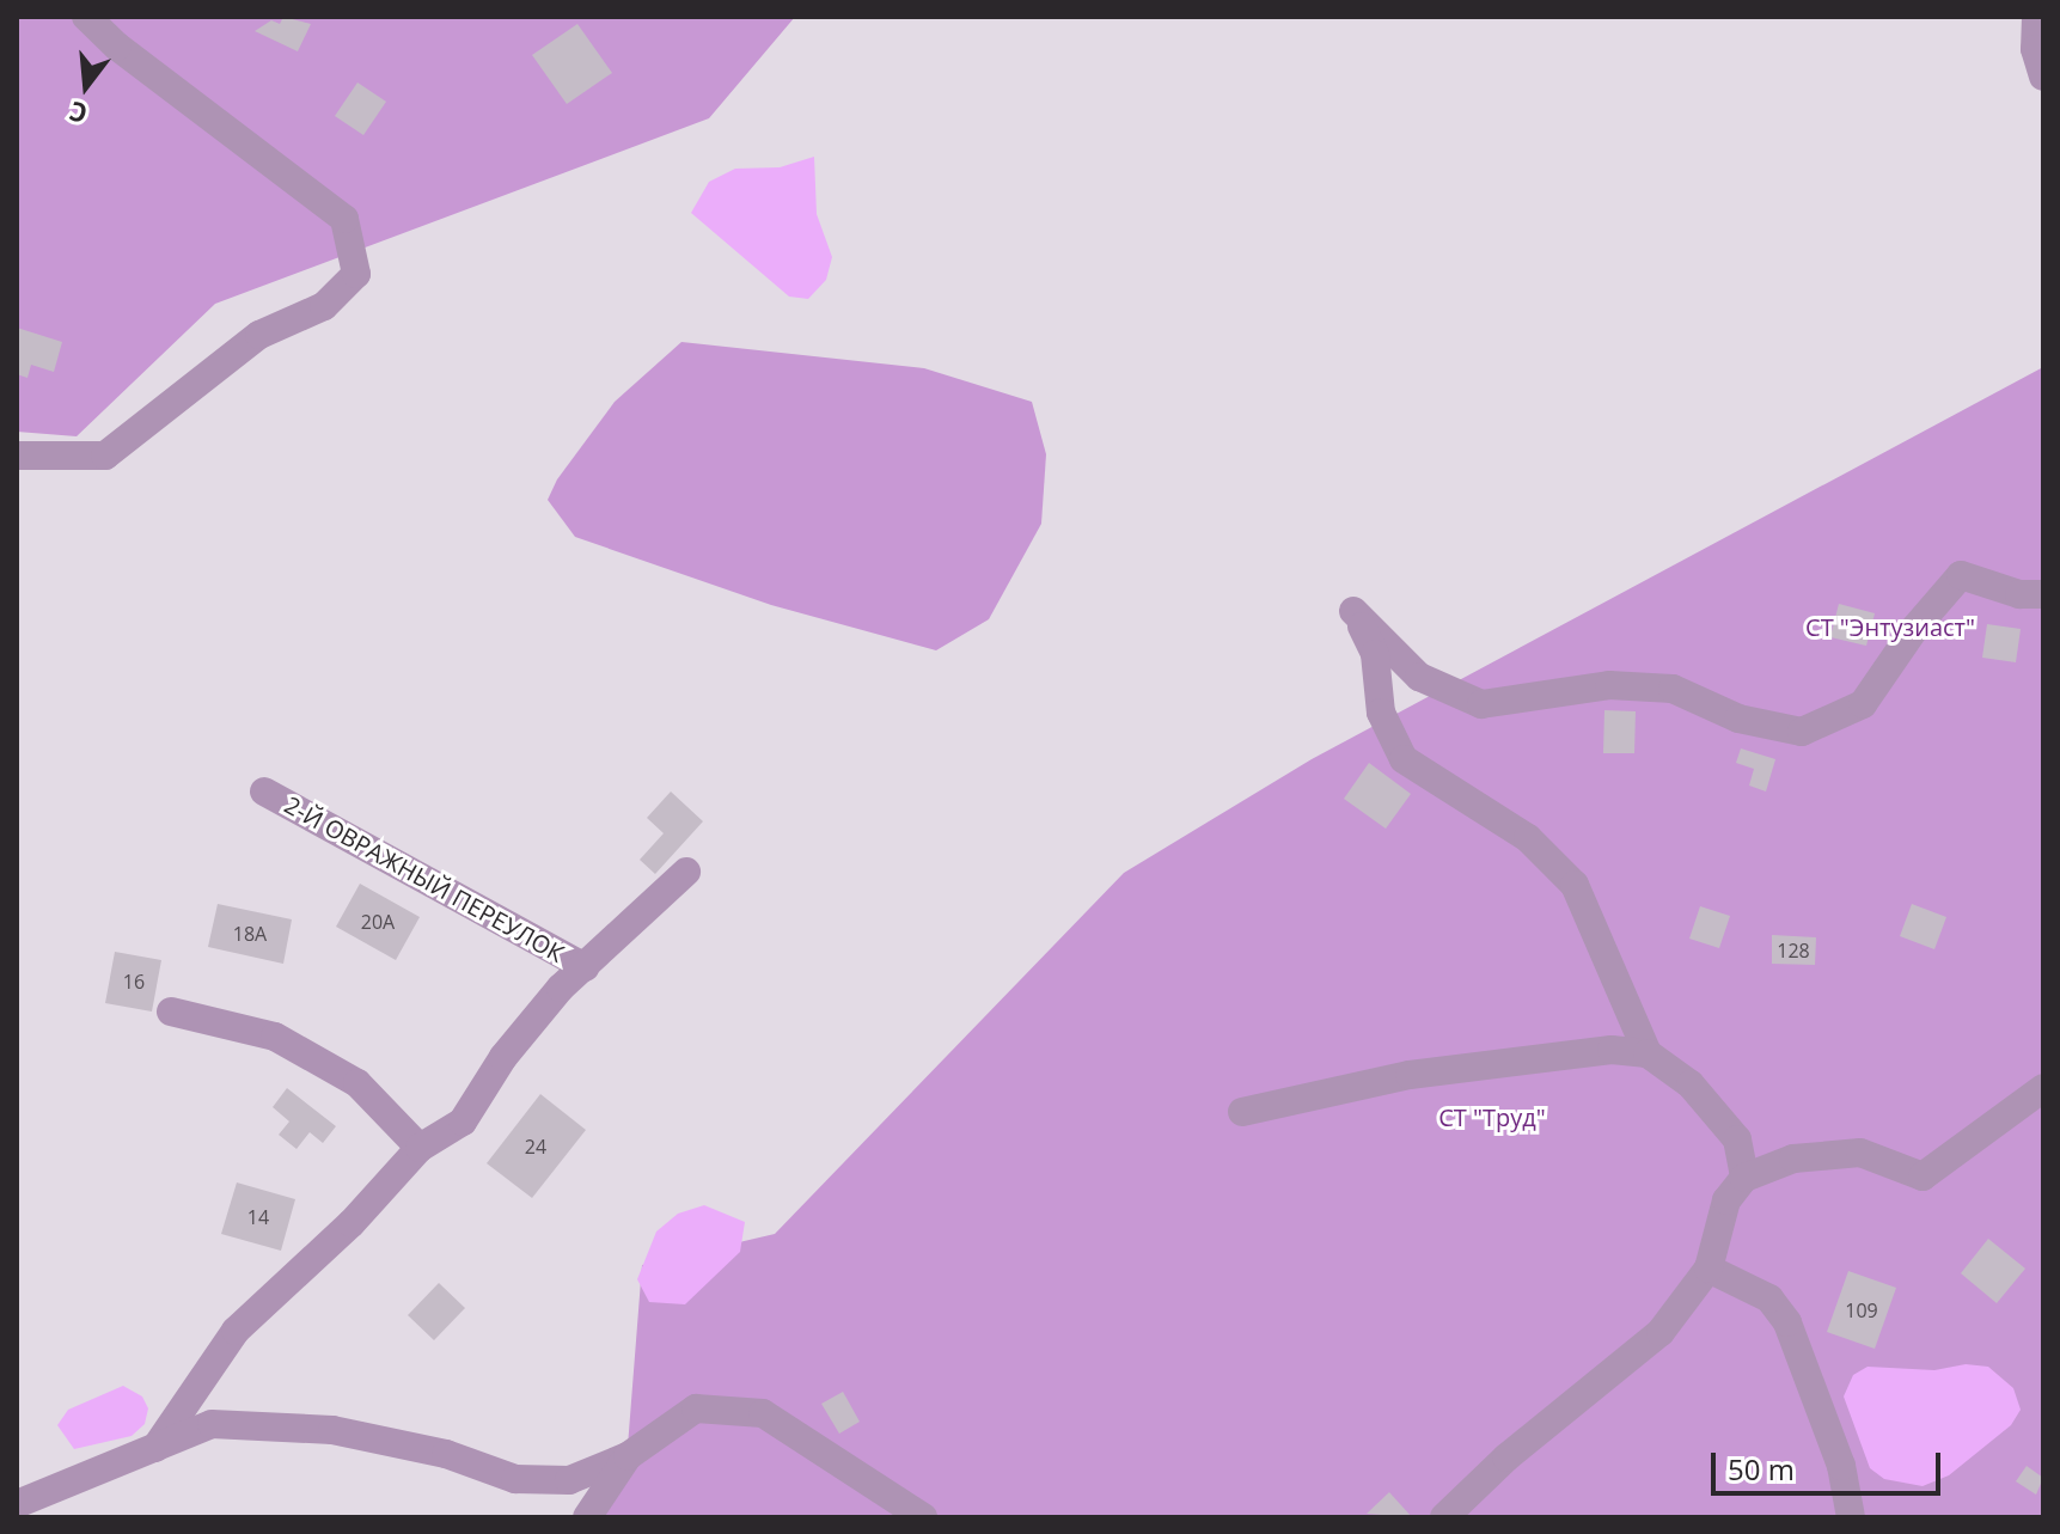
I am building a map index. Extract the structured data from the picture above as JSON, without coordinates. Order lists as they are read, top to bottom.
{
  "streets": {
    "street": ["2-Й ОВРАЖНЫЙ ПЕРЕУЛОК"]
  },
  "parks": ["СТ \"Энтузиаст\"", "СТ \"Труд\""],
  "house_numbers": [
    "20А",
    "18А",
    "128",
    "16",
    "24",
    "14",
    "109"
  ],
  "scale_bar": "50 m",
  "north": "bottom"
}
